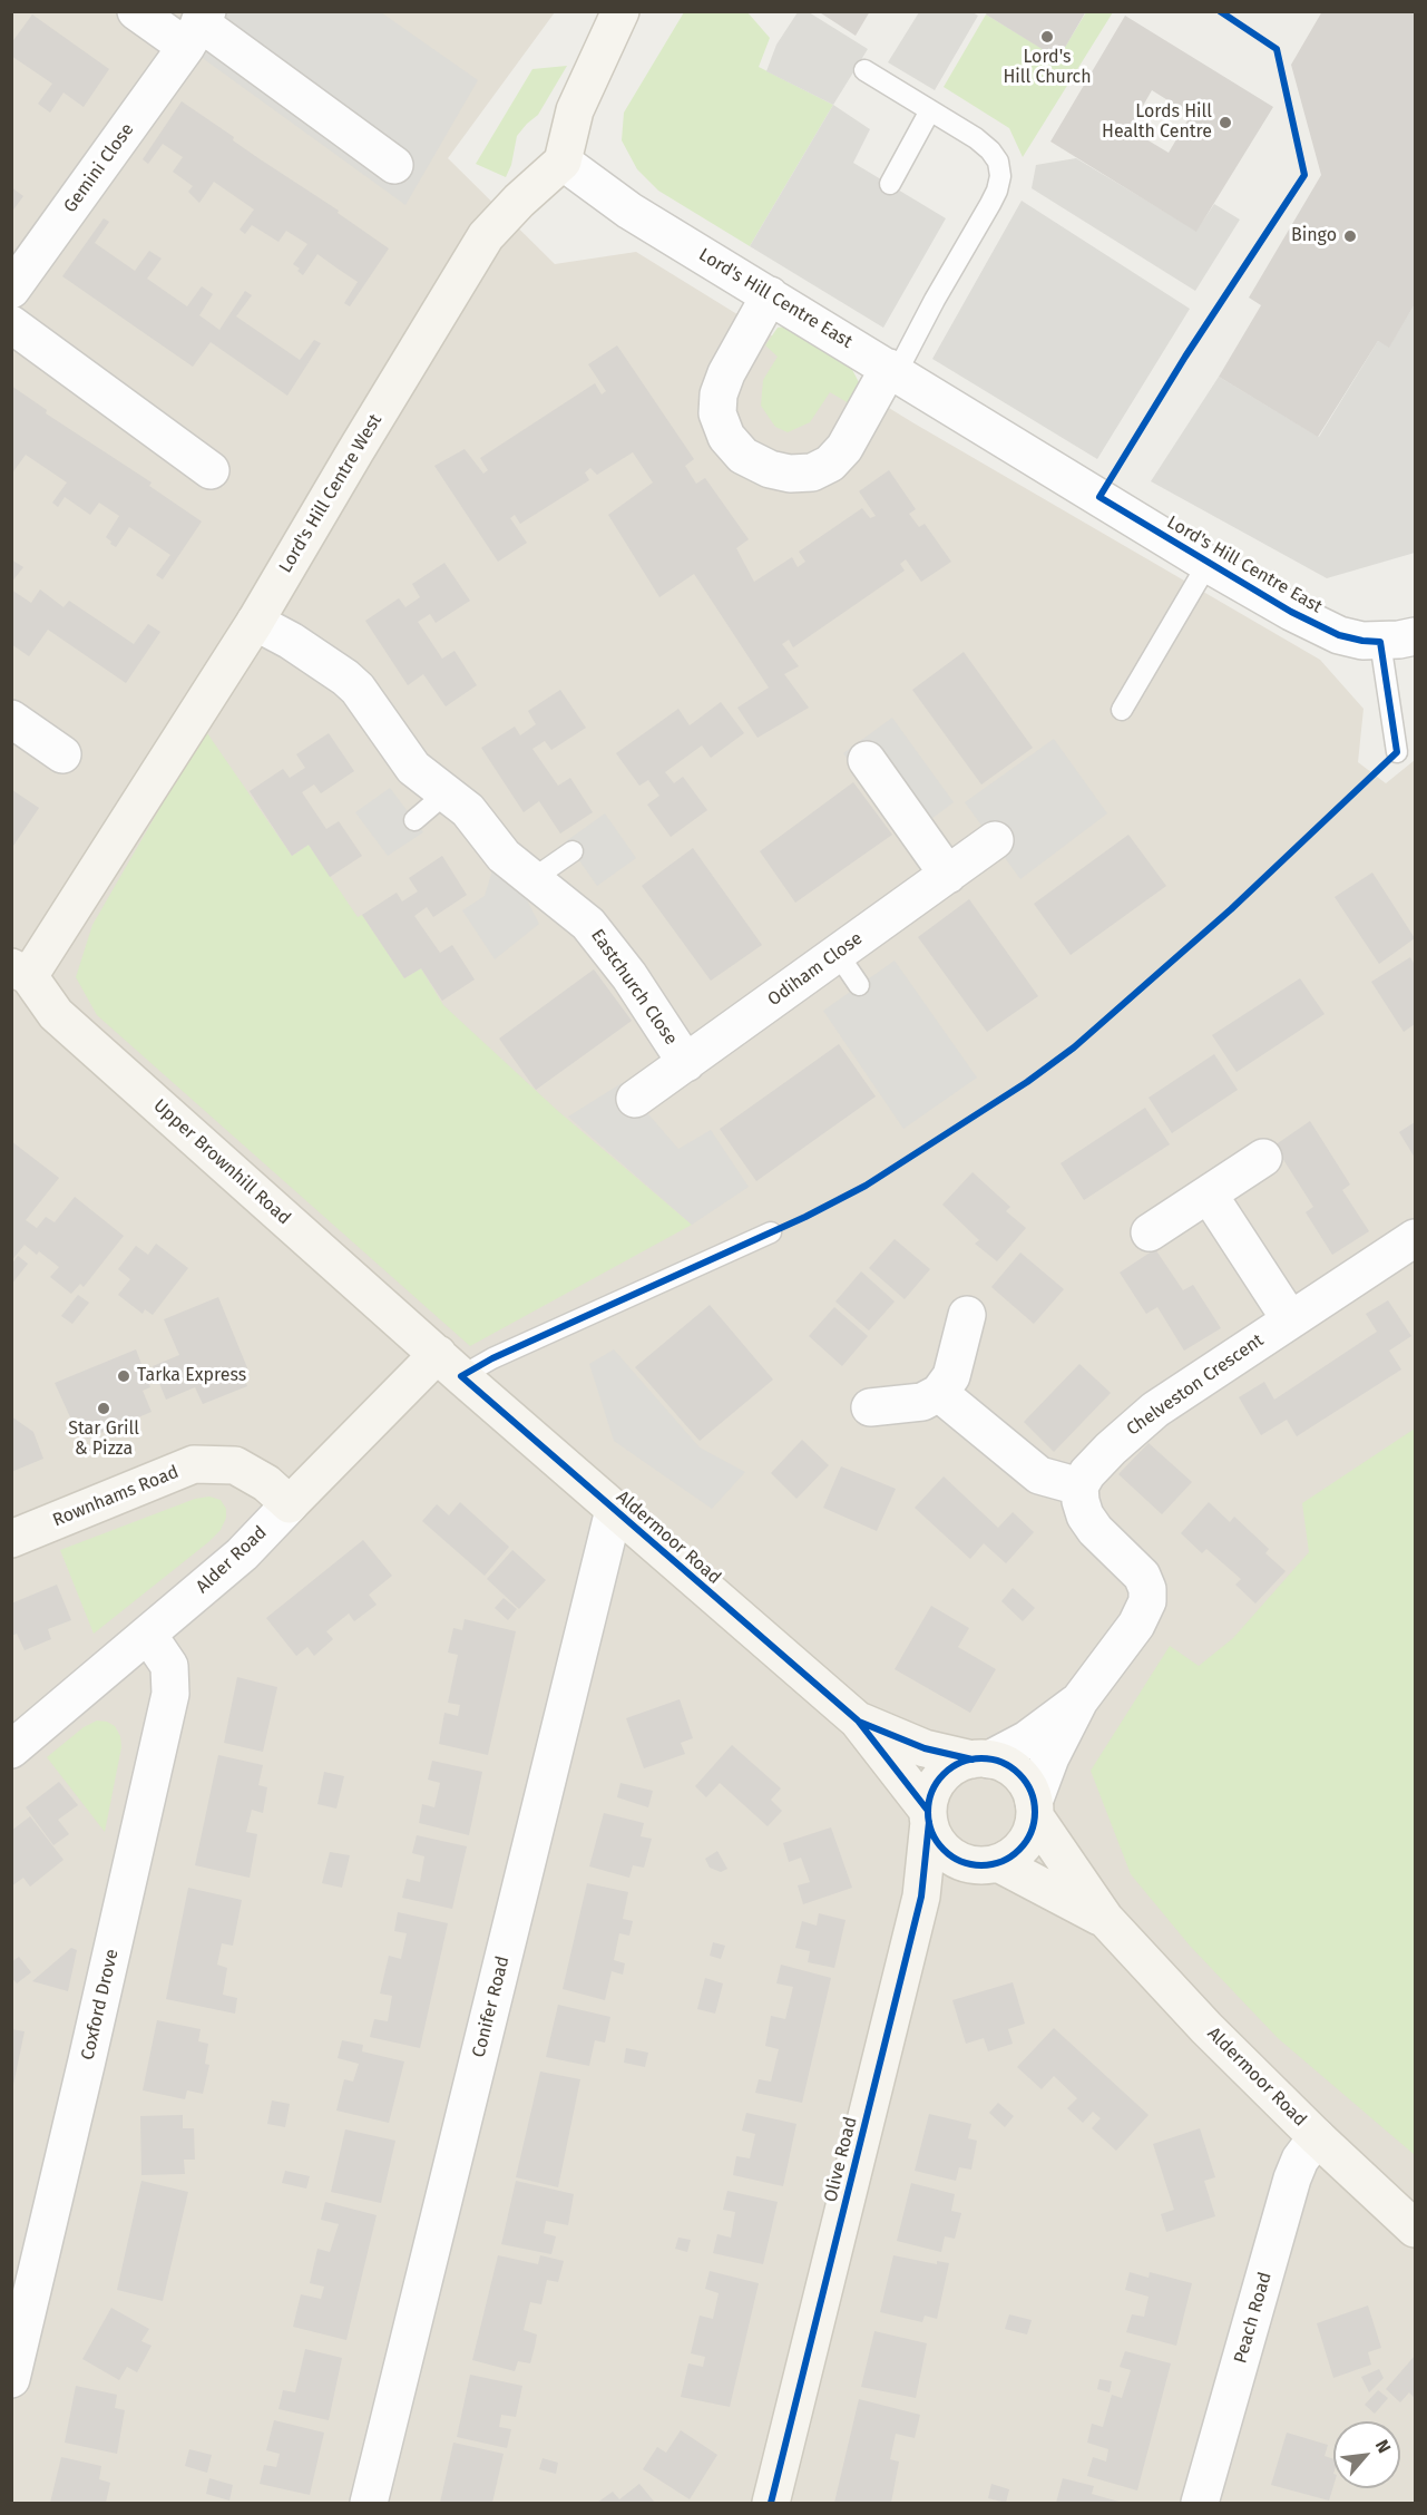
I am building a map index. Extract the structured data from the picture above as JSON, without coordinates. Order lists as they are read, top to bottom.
{
  "streets": {
    "street": [
      "Gemini Close",
      "Lord's Hill Centre East",
      "Lord's Hill Centre West",
      "Odiham Close",
      "Eastchurch Close",
      "Upper Brownhill Road",
      "Chelveston Crescent",
      "Rownhams Road",
      "Aldermoor Road",
      "Alder Road",
      "Coxford Drove",
      "Conifer Road",
      "Olive Road",
      "Peach Road"
    ]
  },
  "crossings": [
    ["Lord's Hill Centre East", "Lord's Hill Centre West"],
    ["Lord's Hill Centre West", "Eastchurch Close"],
    ["Lord's Hill Centre West", "Upper Brownhill Road"],
    ["Odiham Close", "Eastchurch Close"],
    ["Upper Brownhill Road", "Aldermoor Road"],
    ["Upper Brownhill Road", "Alder Road"],
    ["Rownhams Road", "Alder Road"],
    ["Aldermoor Road", "Alder Road"],
    ["Aldermoor Road", "Conifer Road"],
    ["Aldermoor Road", "Olive Road"],
    ["Aldermoor Road", "Peach Road"],
    ["Alder Road", "Coxford Drove"]
  ],
  "places": [
    "Lord's Hill Church",
    "Lords Hill Health Centre",
    "Bingo",
    "Tarka Express",
    "Star Grill & Pizza"
  ],
  "north": "top right"
}
